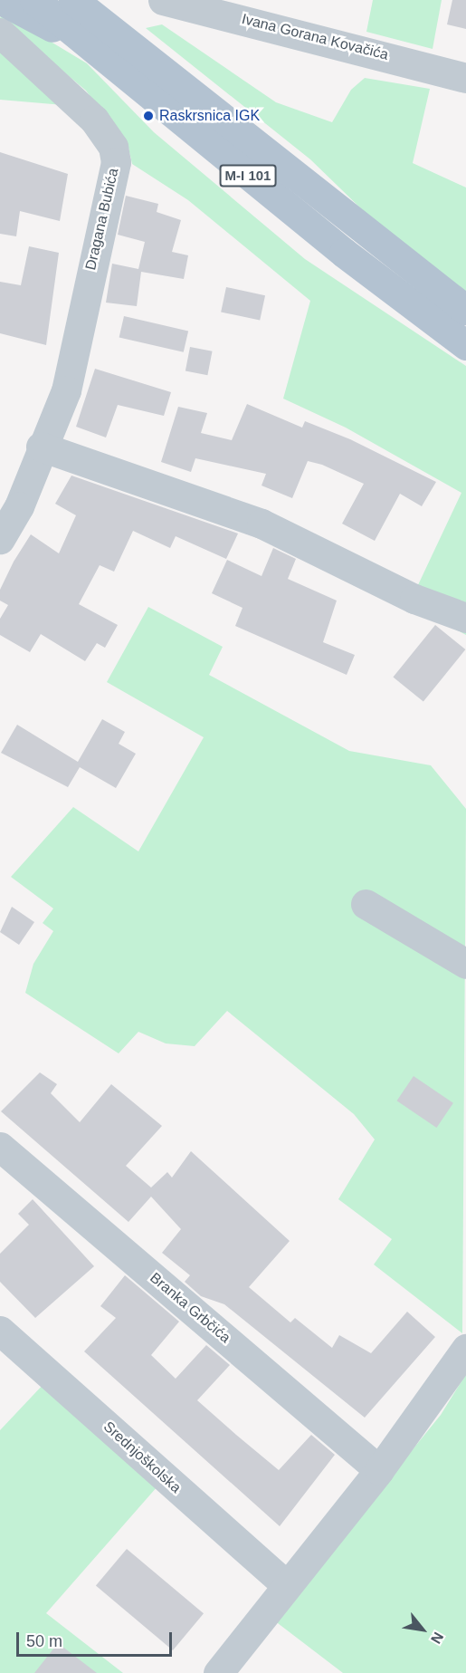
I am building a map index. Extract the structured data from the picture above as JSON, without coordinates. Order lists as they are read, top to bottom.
{
  "streets": {
    "main road": ["M-I 101"],
    "street": [
      "Ivana Gorana Kovačića",
      "Dragana Bubića",
      "Branka Grbčića",
      "Srednjoškolska"
    ]
  },
  "places": ["Raskrsnica IGK"],
  "scale_bar": "50 m",
  "north": "bottom right"
}
